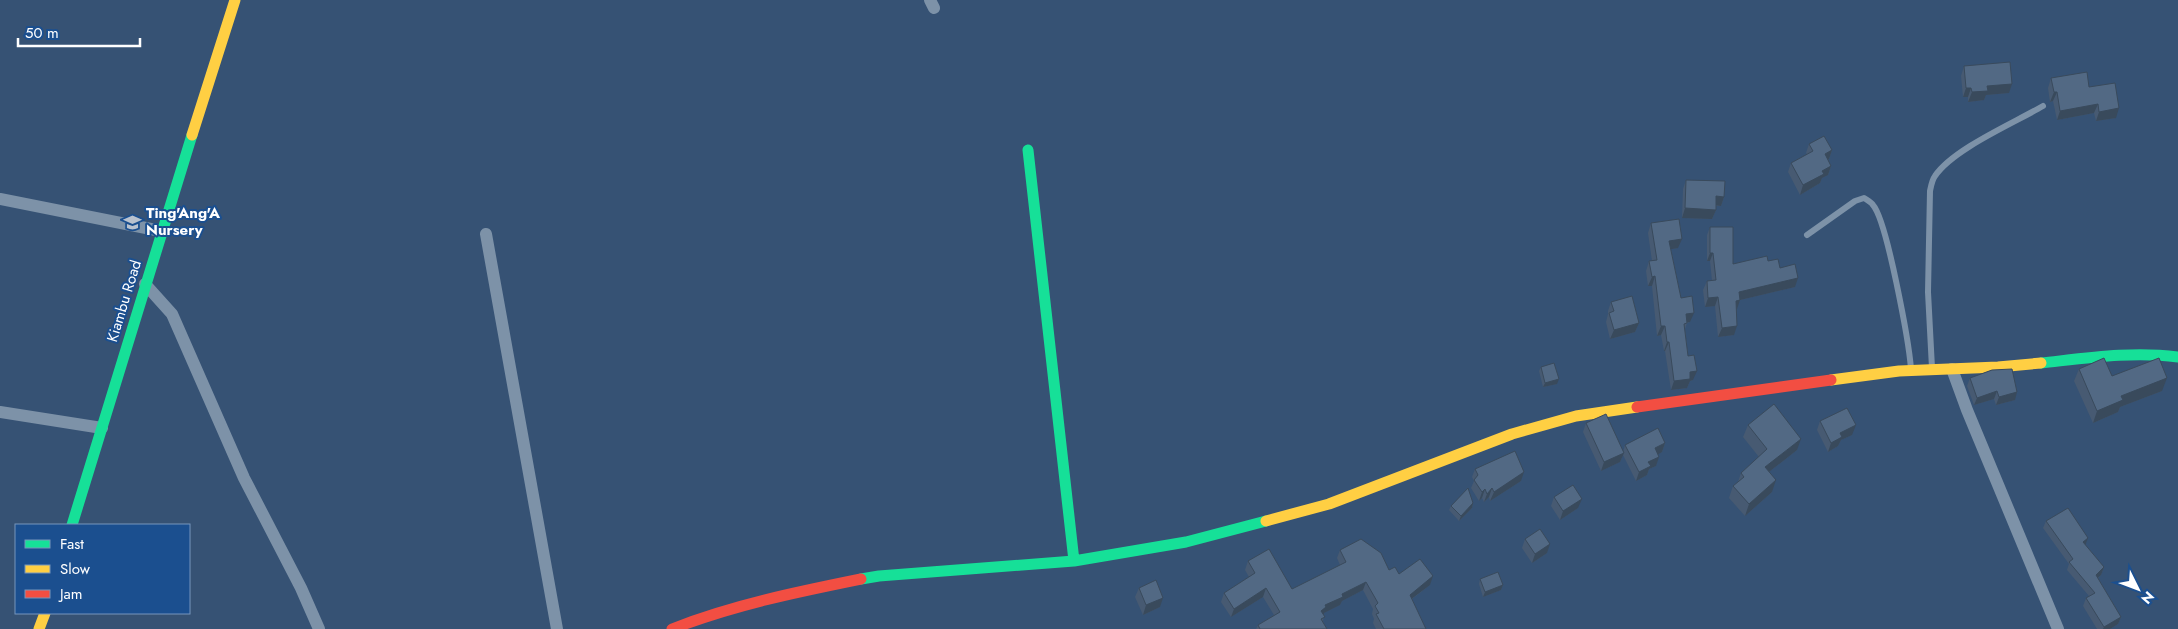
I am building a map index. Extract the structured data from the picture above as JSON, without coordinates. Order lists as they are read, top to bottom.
{
  "streets": {
    "street": ["Kiambu Road"]
  },
  "places": {
    "school or university": ["Ting'Ang'A Nursery"]
  },
  "legend": ["Fast", "Slow", "Jam"],
  "scale_bar": "50 m",
  "north": "bottom right"
}
